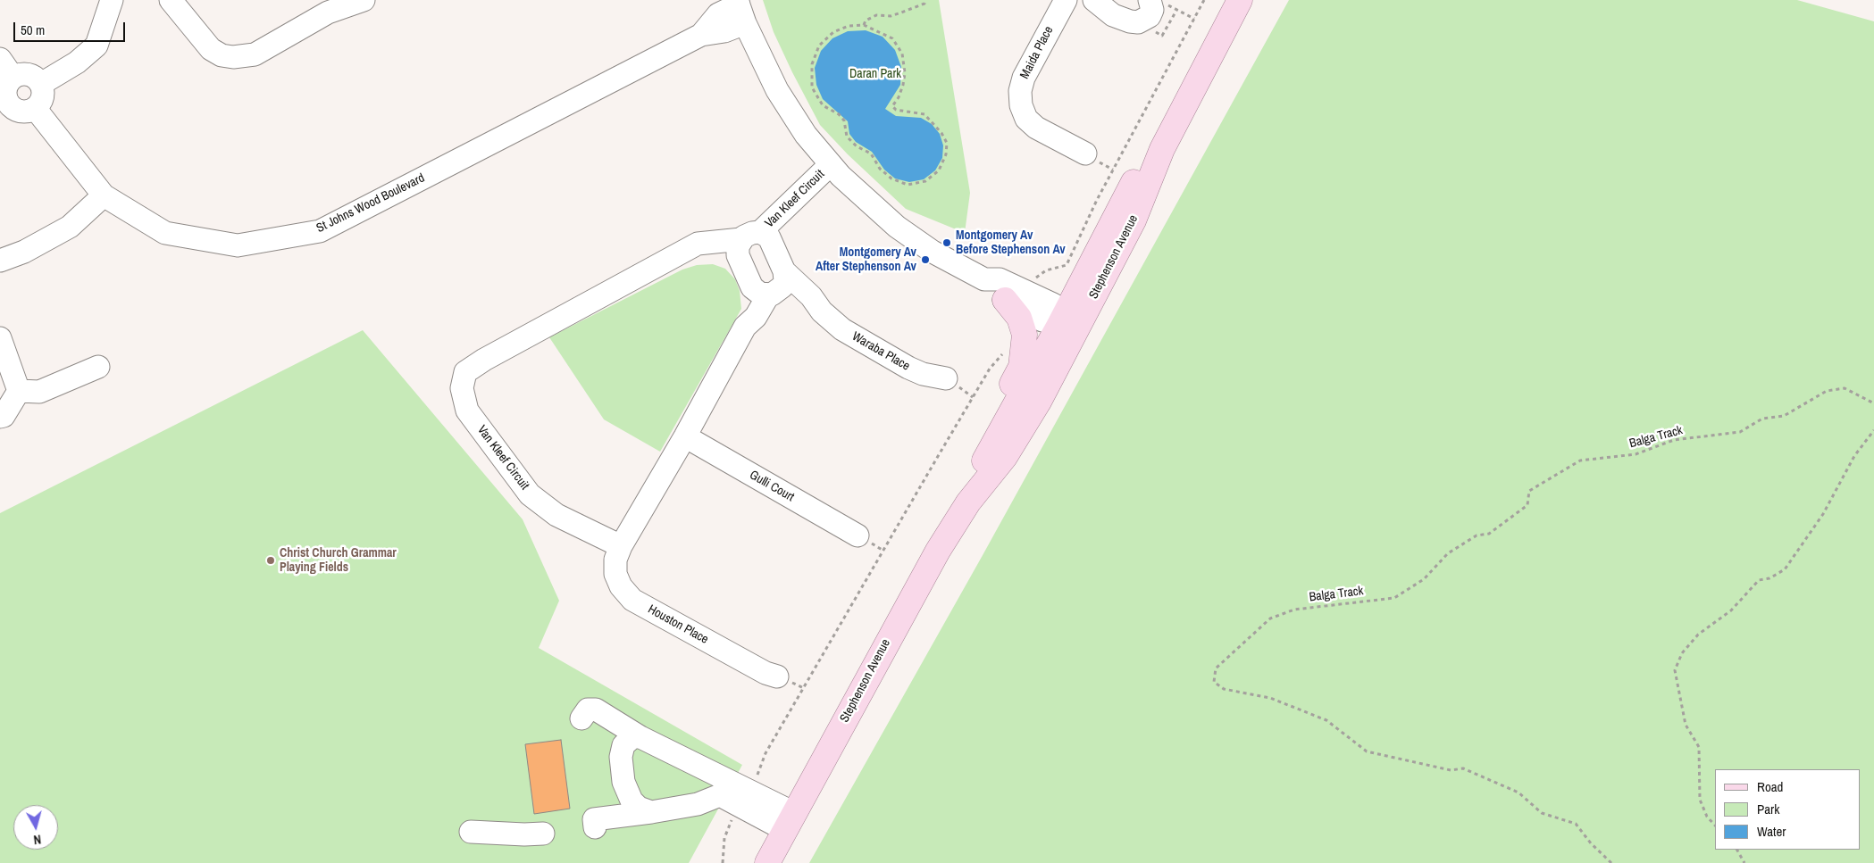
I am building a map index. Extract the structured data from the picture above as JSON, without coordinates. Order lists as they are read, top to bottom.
{
  "streets": {
    "main road": ["Stephenson Avenue"],
    "street": [
      "Maida Place",
      "Van Kleef Circuit",
      "St Johns Wood Boulevard",
      "Waraba Place",
      "Gulli Court",
      "Houston Place"
    ],
    "path": ["Balga Track"]
  },
  "crossings": [
    ["Van Kleef Circuit", "Houston Place"]
  ],
  "parks": ["Daran Park"],
  "places": ["Montgomery Av Before Stephenson Av", "Montgomery Av After Stephenson Av", "Christ Church Grammar Playing Fields"],
  "legend": ["Road", "Park", "Water"],
  "scale_bar": "50 m",
  "north": "bottom"
}
